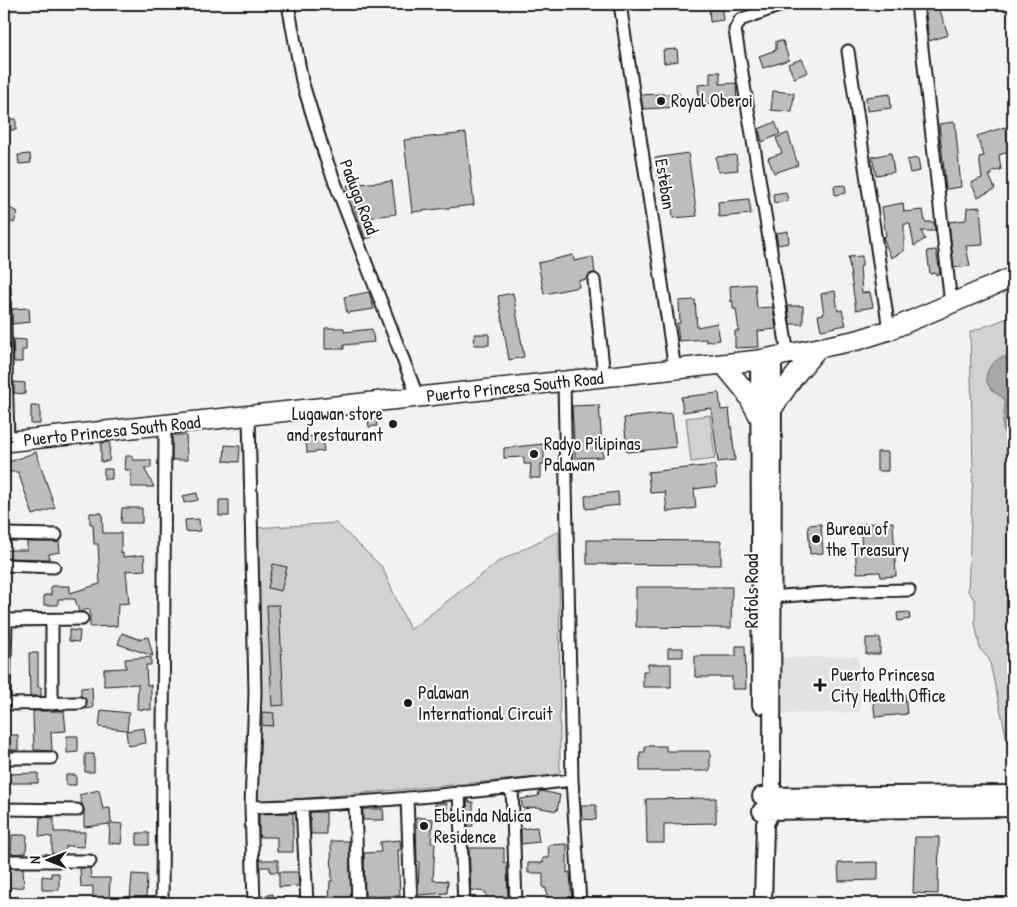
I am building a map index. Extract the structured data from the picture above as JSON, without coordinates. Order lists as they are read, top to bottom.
{
  "streets": {
    "main road": ["Puerto Princesa South Road"],
    "street": ["Esteban", "Paduga Road", "Rafols Road"]
  },
  "crossings": [
    ["Esteban", "Puerto Princesa South Road"],
    ["Paduga Road", "Puerto Princesa South Road"],
    ["Puerto Princesa South Road", "Rafols Road"]
  ],
  "places": {
    "other": [
      "Royal Oberoi",
      "Lugawan store and restaurant",
      "Radyo Pilipinas Palawan",
      "Bureau of the Treasury",
      "Palawan International Circuit",
      "Ebelinda Nalica Residence"
    ],
    "health": ["Puerto Princesa City Health Office"]
  },
  "north": "left"
}
